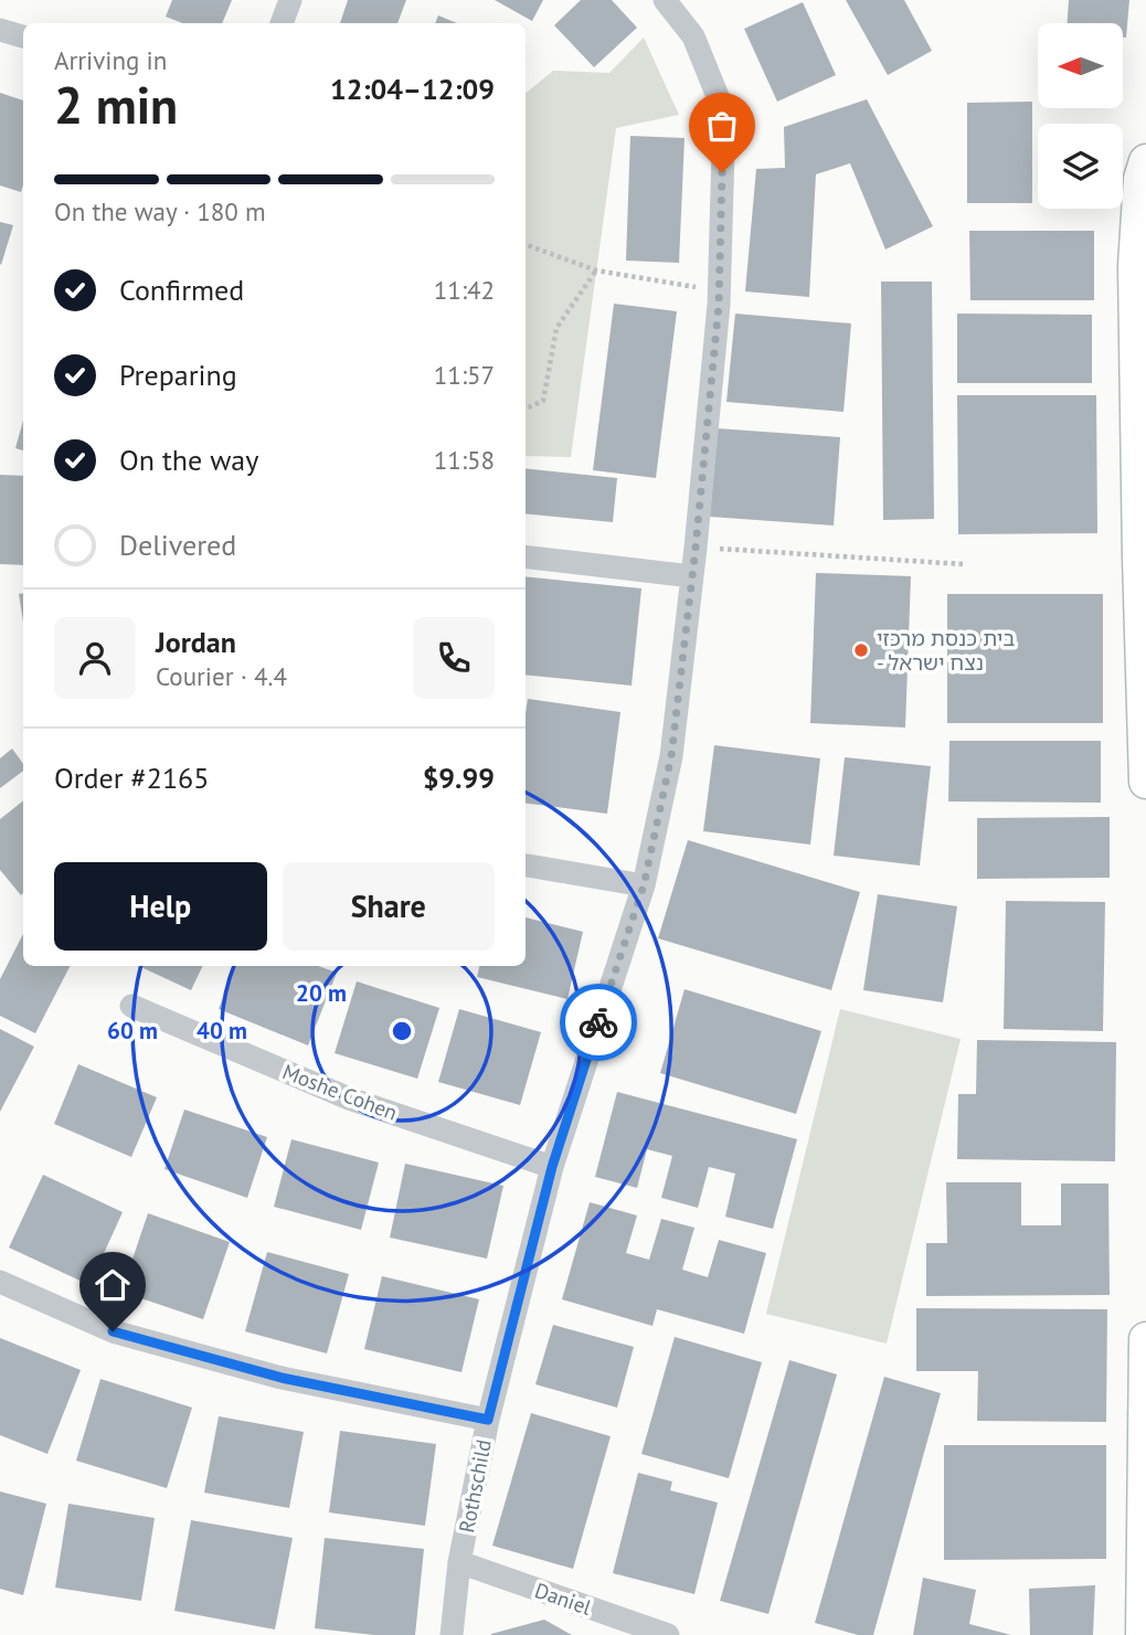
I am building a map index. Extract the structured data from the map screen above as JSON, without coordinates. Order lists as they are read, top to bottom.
{
  "streets": {
    "street": ["Moshe Cohen", "Rothschild", "Daniel"]
  },
  "crossings": [
    ["Moshe Cohen", "Rothschild"],
    ["Rothschild", "Daniel"]
  ],
  "places": ["בית כנסת מרכזי - נצח ישראל"],
  "north": "left",
  "page": {
    "heading": ["2 min", "Arriving in", "12:04–12:09"],
    "panel": [
      "Jordan",
      "Courier · 4.4",
      "Order #2165",
      "$9.99"
    ],
    "bar": "On the way · 180 m",
    "list": [
      ["Confirmed", "11:42"],
      ["Preparing", "11:57"],
      ["On the way", "11:58"],
      "Delivered"
    ],
    "buttons": ["Help", "Share"]
  },
  "rings": ["20 m", "60 m", "40 m"]
}
